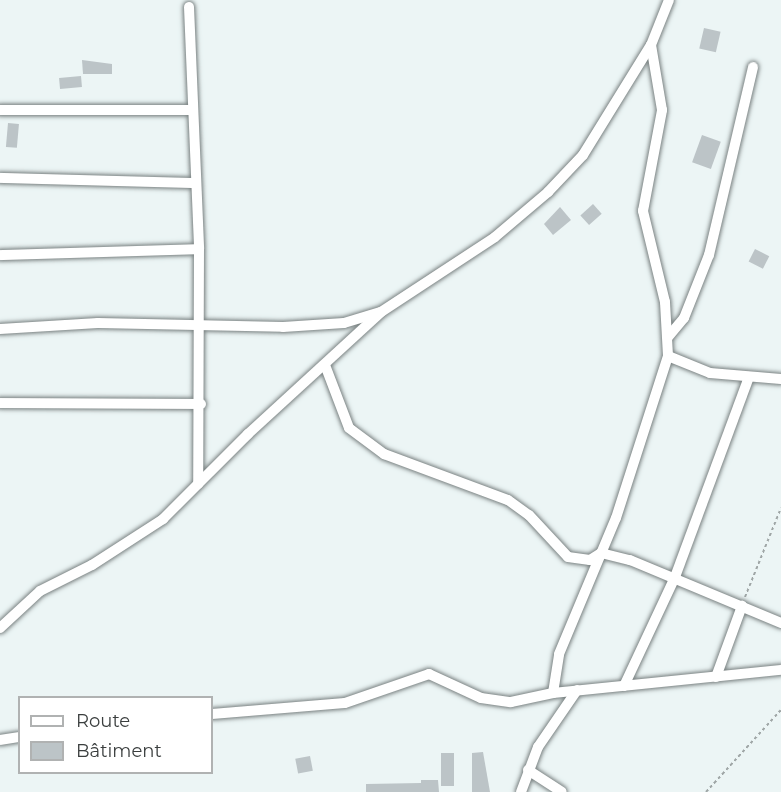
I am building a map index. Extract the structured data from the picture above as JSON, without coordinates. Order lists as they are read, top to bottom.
{
  "legend": ["Route", "Bâtiment"]
}
